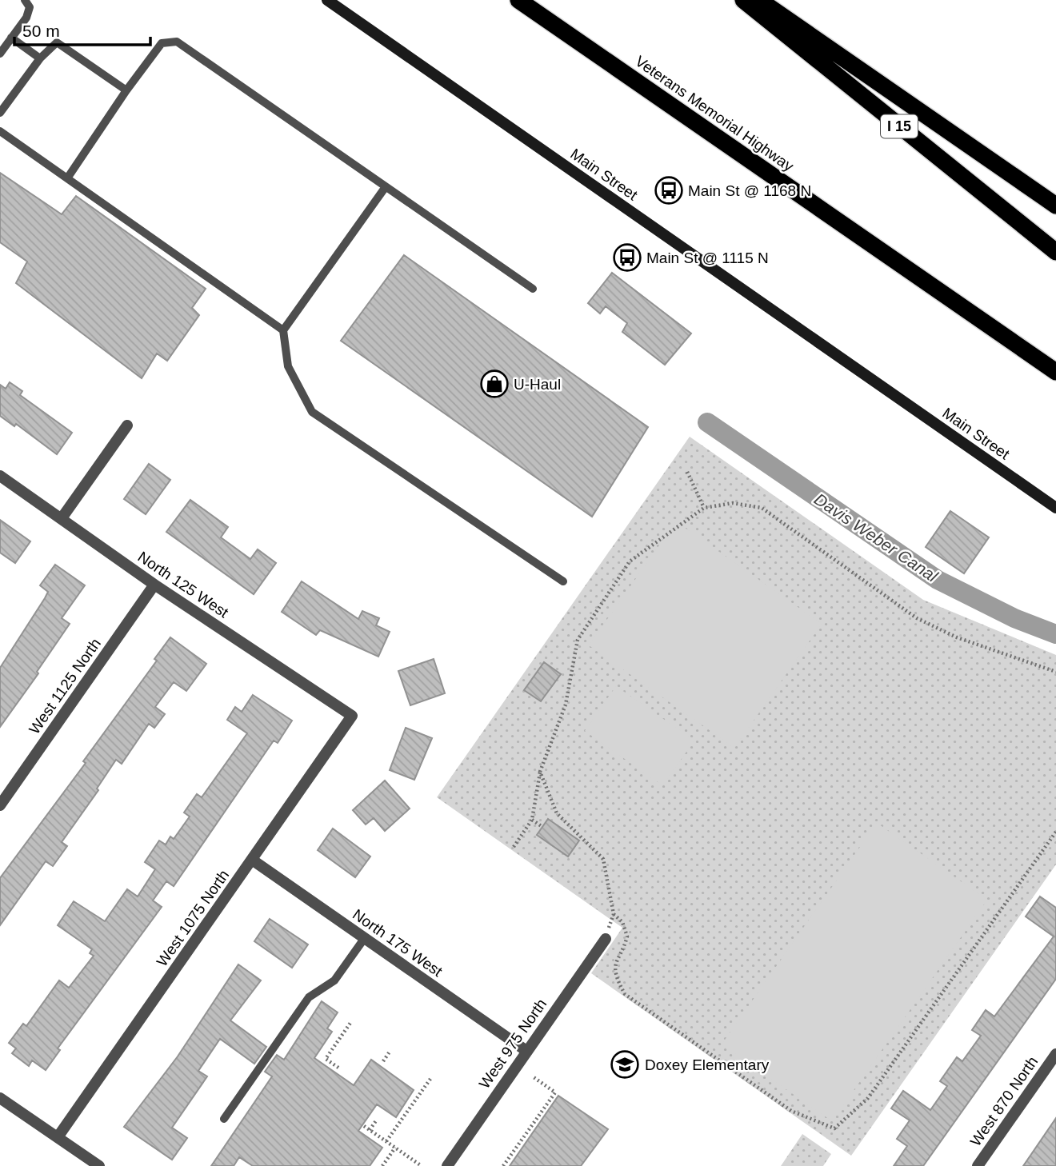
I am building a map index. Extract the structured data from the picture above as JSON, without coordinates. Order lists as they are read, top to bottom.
{
  "streets": {
    "highway": ["Veterans Memorial Highway", "I 15"],
    "main road": ["Main Street"],
    "street": [
      "North 125 West",
      "West 1125 North",
      "West 1075 North",
      "North 175 West",
      "West 975 North",
      "West 870 North"
    ]
  },
  "crossings": [
    ["North 125 West", "West 1125 North"],
    ["North 125 West", "West 1075 North"],
    ["West 1075 North", "North 175 West"],
    ["North 175 West", "West 975 North"]
  ],
  "water": ["Davis Weber Canal"],
  "places": {
    "bus stop": ["Main St @ 1168 N", "Main St @ 1115 N"],
    "shop": ["U-Haul"],
    "school or university": ["Doxey Elementary"]
  },
  "scale_bar": "50 m"
}
